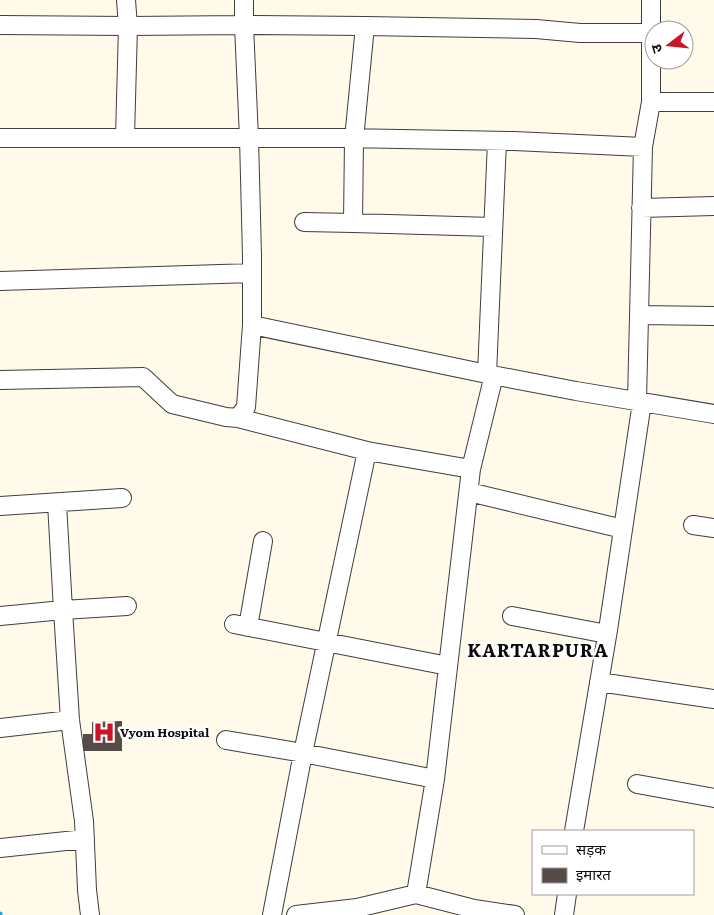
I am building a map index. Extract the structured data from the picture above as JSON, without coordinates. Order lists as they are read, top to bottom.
{
  "districts": ["KARTARPURA"],
  "places": {
    "hospital": ["Vyom Hospital"]
  },
  "legend": ["सड़क", "इमारत"],
  "north": "left"
}
